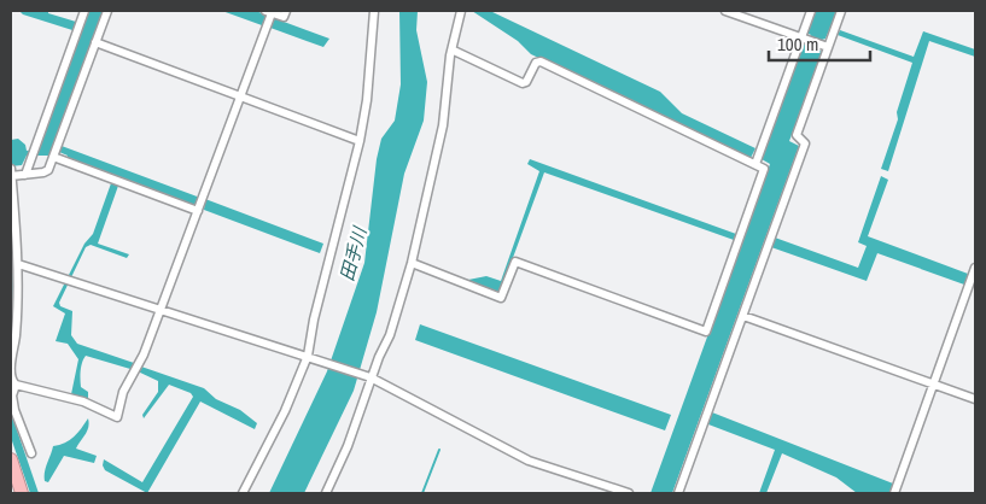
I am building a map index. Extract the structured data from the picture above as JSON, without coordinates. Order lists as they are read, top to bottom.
{
  "water": ["田手川"],
  "scale_bar": "100 m"
}
